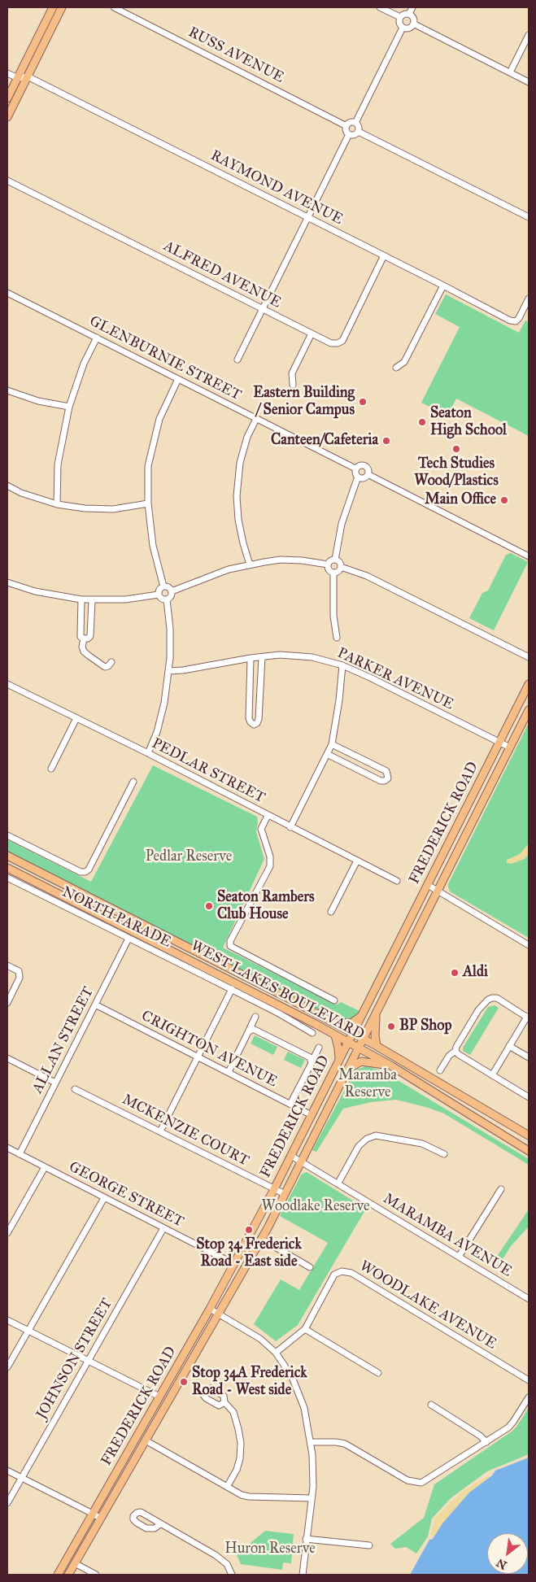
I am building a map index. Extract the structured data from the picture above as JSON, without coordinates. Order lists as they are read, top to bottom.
{
  "streets": {
    "main road": ["FREDERICK ROAD", "WEST LAKES BOULEVARD"],
    "street": [
      "RUSS AVENUE",
      "RAYMOND AVENUE",
      "ALFRED AVENUE",
      "GLENBURNIE STREET",
      "PARKER AVENUE",
      "PEDLAR STREET",
      "NORTH PARADE",
      "ALLAN STREET",
      "CRIGHTON AVENUE",
      "MCKENZIE COURT",
      "GEORGE STREET",
      "MARAMBA AVENUE",
      "WOODLAKE AVENUE",
      "JOHNSON STREET"
    ]
  },
  "crossings": [
    ["RAYMOND AVENUE", "ALFRED AVENUE"],
    ["PARKER AVENUE", "FREDERICK ROAD"],
    ["FREDERICK ROAD", "WEST LAKES BOULEVARD"],
    ["FREDERICK ROAD", "CRIGHTON AVENUE"],
    ["FREDERICK ROAD", "MCKENZIE COURT"],
    ["FREDERICK ROAD", "GEORGE STREET"],
    ["FREDERICK ROAD", "MARAMBA AVENUE"],
    ["NORTH PARADE", "ALLAN STREET"],
    ["ALLAN STREET", "CRIGHTON AVENUE"],
    ["ALLAN STREET", "GEORGE STREET"],
    ["GEORGE STREET", "JOHNSON STREET"]
  ],
  "parks": [
    "Pedlar Reserve",
    "Maramba Reserve",
    "Woodlake Reserve",
    "Huron Reserve"
  ],
  "places": [
    "Eastern Building / Senior Campus",
    "Seaton High School",
    "Canteen/Cafeteria",
    "Tech Studies Wood/Plastics",
    "Main Office",
    "Seaton Rambers Club House",
    "Aldi",
    "BP Shop",
    "Stop 34 Frederick Road - East side",
    "Stop 34A Frederick Road - West side"
  ],
  "north": "bottom left"
}
